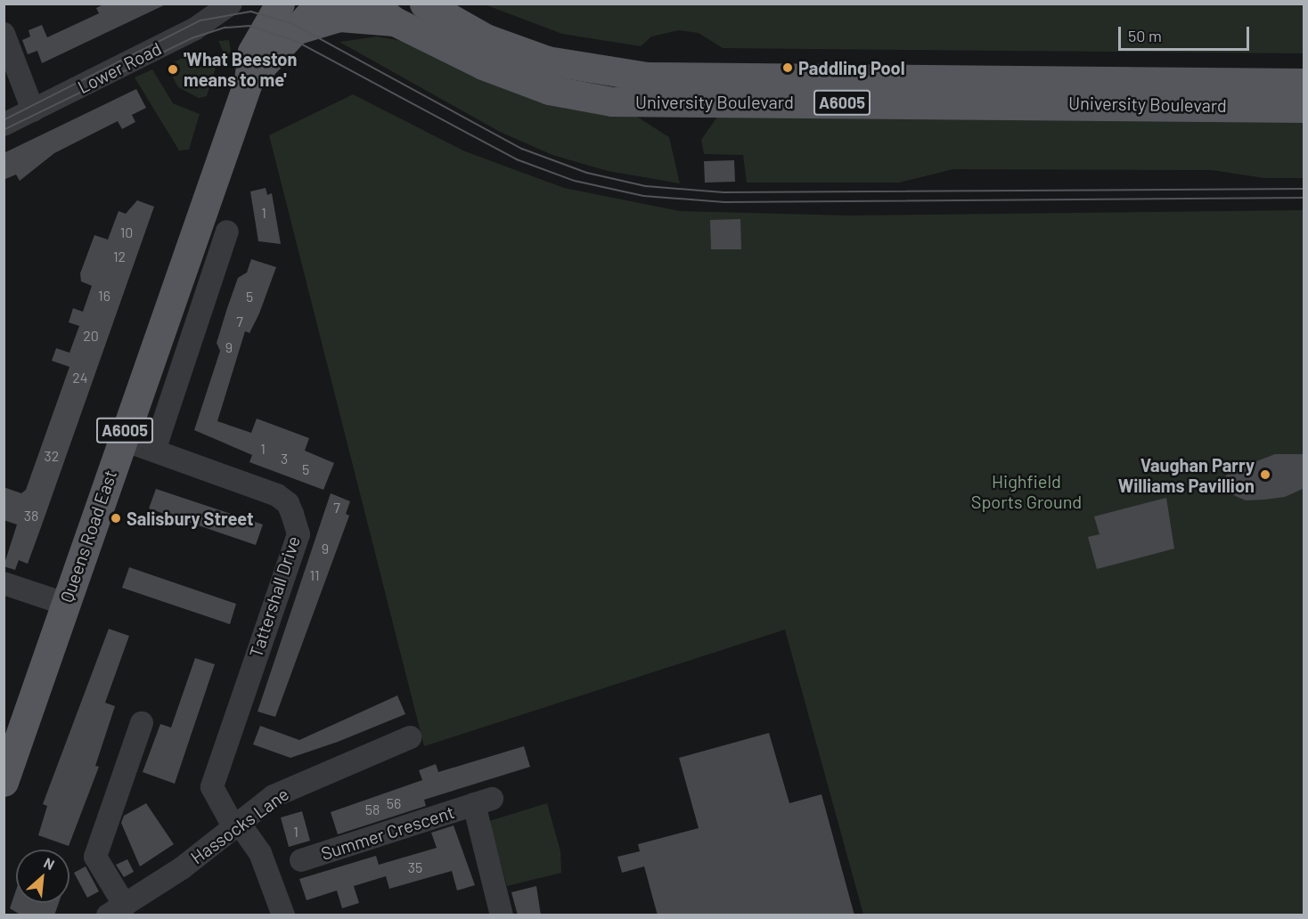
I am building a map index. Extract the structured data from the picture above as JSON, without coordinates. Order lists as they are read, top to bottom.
{
  "streets": {
    "main road": ["University Boulevard", "A6005", "Queens Road East"],
    "street": [
      "Lower Road",
      "Tattershall Drive",
      "Hassocks Lane",
      "Summer Crescent"
    ]
  },
  "crossings": [
    ["University Boulevard", "A6005"],
    ["A6005", "Queens Road East"],
    ["Queens Road East", "Tattershall Drive"],
    ["Tattershall Drive", "Hassocks Lane"]
  ],
  "parks": ["Highfield Sports Ground"],
  "places": [
    "Paddling Pool",
    "'What Beeston means to me'",
    "Vaughan Parry Williams Pavillion",
    "Salisbury Street"
  ],
  "house_numbers": [
    "1",
    "10",
    "12",
    "16",
    "5",
    "7",
    "20",
    "9",
    "24",
    "1",
    "32",
    "3",
    "5",
    "7",
    "38",
    "9",
    "11",
    "56",
    "58",
    "1",
    "35"
  ],
  "scale_bar": "50 m",
  "north": "top right"
}
